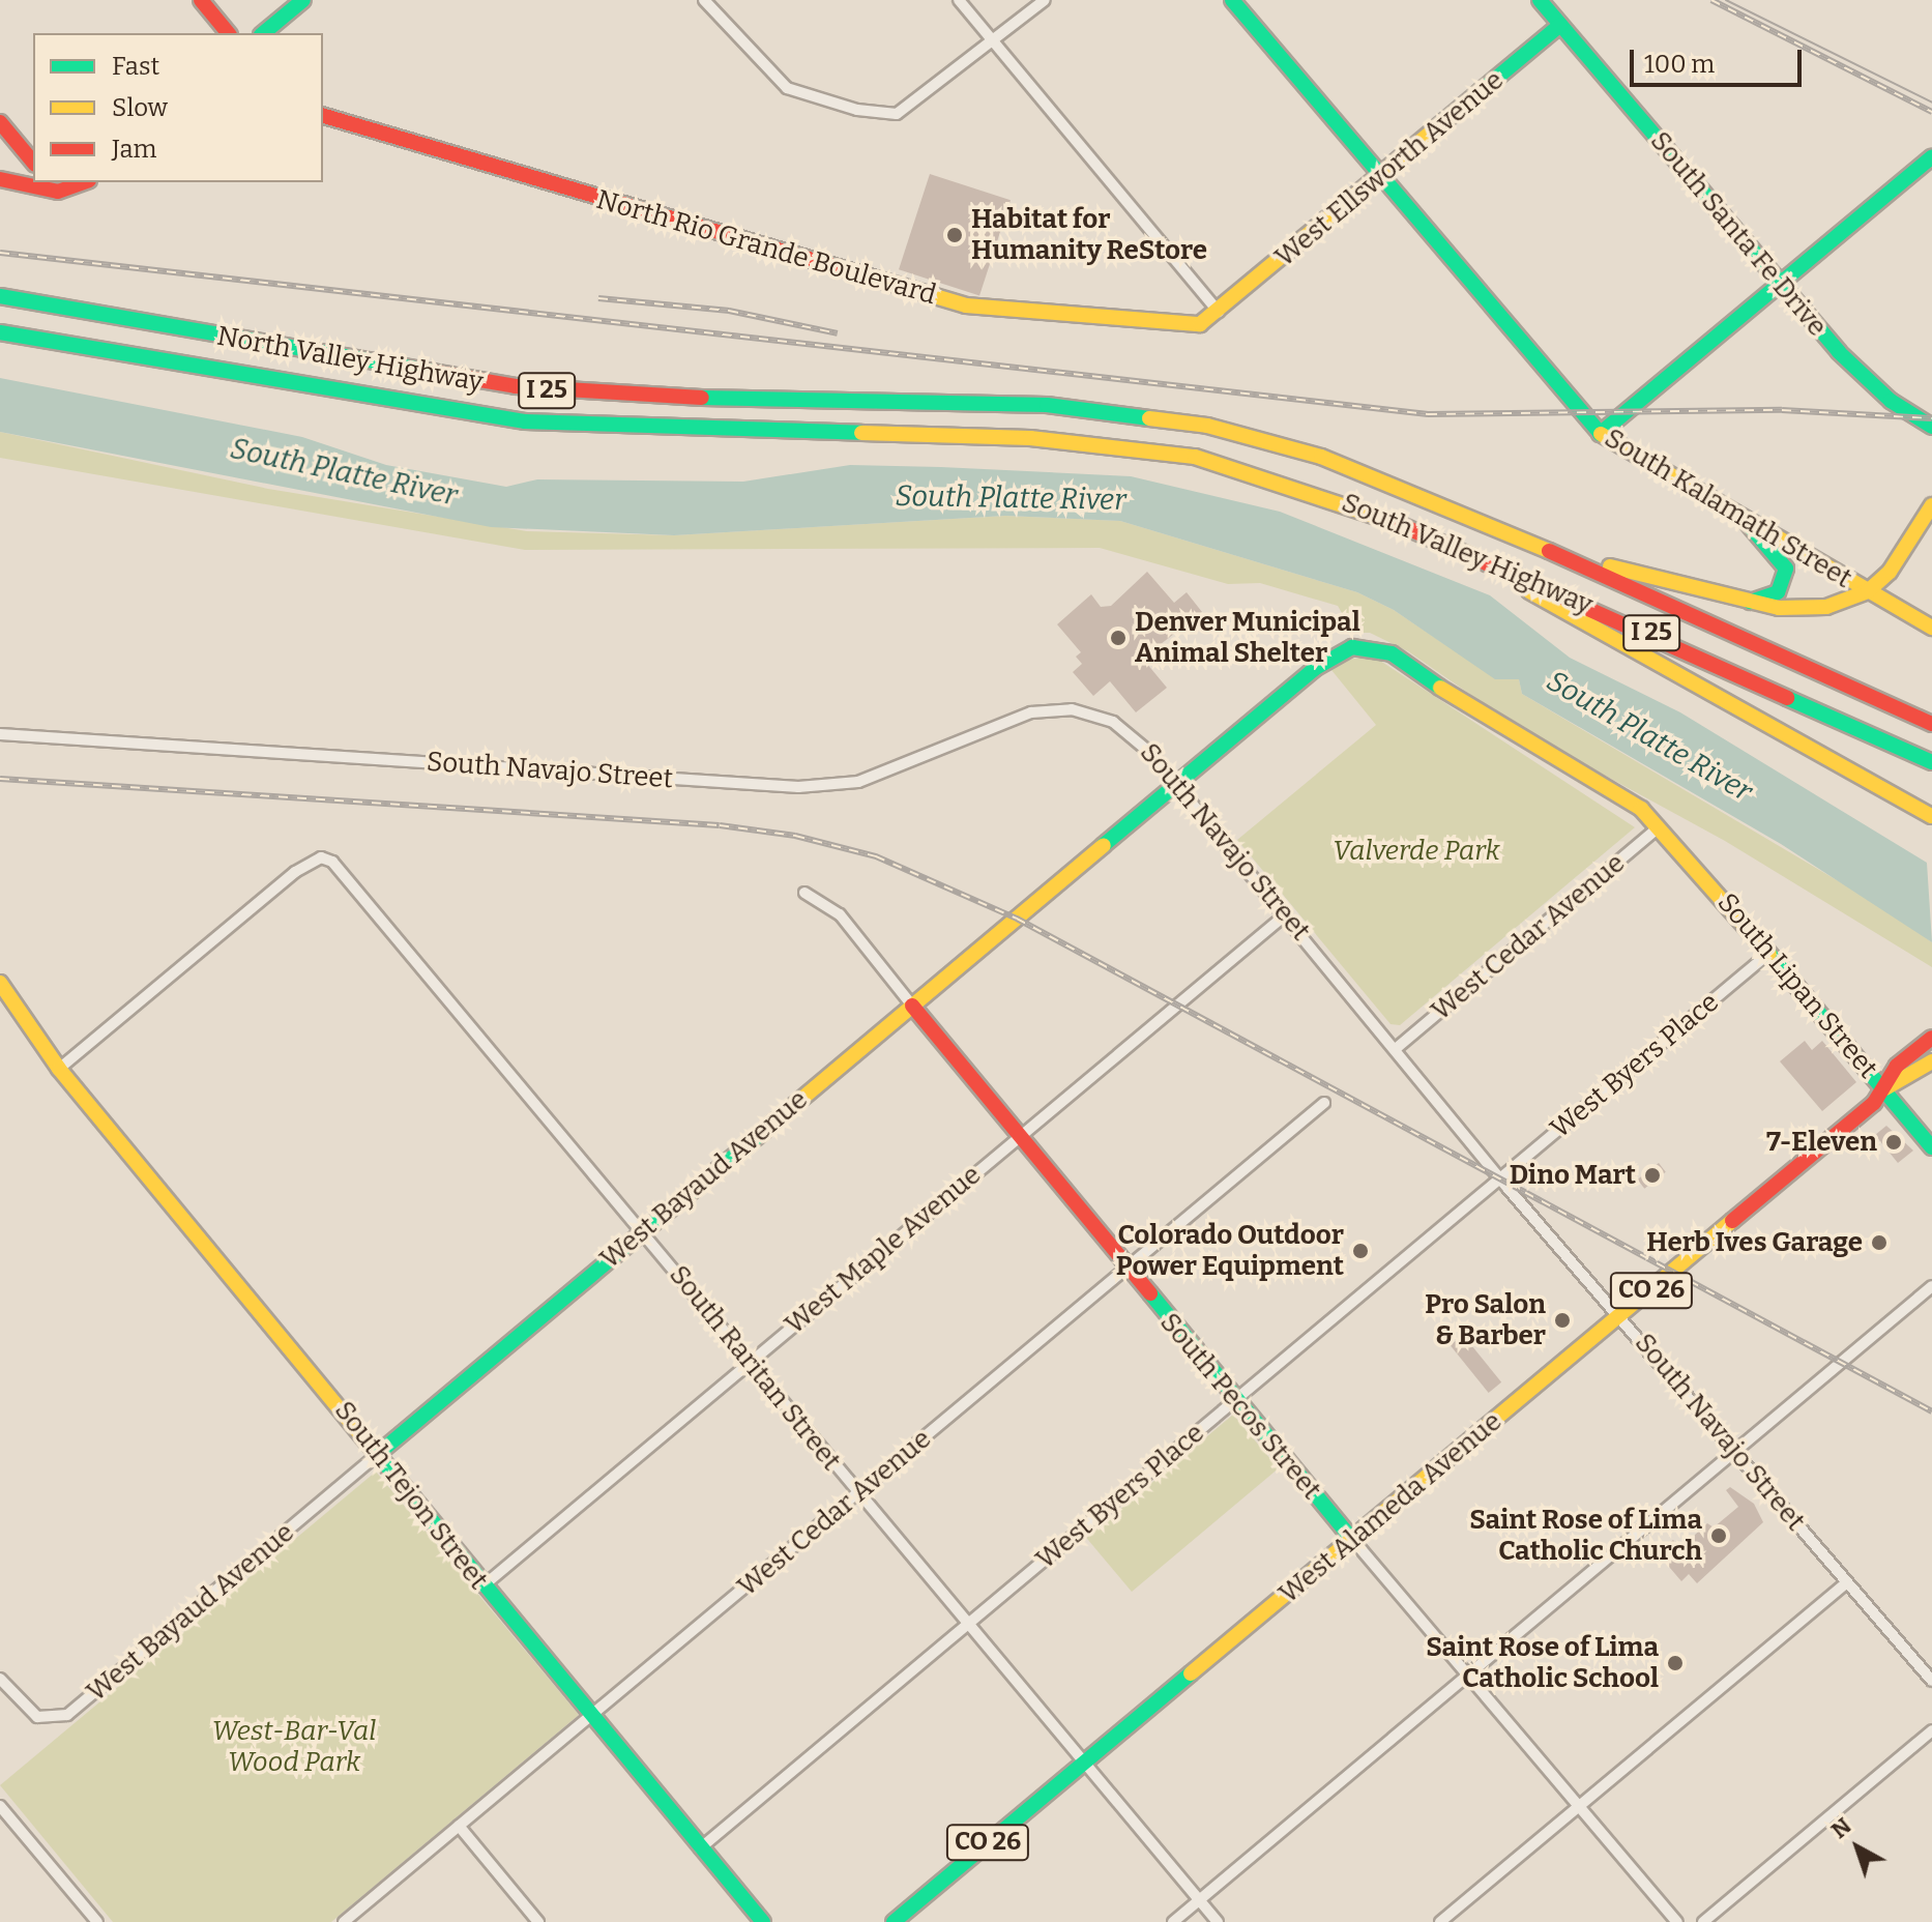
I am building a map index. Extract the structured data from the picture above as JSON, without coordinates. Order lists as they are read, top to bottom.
{
  "streets": {
    "main road": [
      "West Ellsworth Avenue",
      "South Santa Fe Drive",
      "North Rio Grande Boulevard",
      "North Valley Highway",
      "I 25",
      "South Kalamath Street",
      "South Valley Highway",
      "South Lipan Street",
      "West Bayaud Avenue",
      "CO 26",
      "South Pecos Street",
      "South Tejon Street",
      "West Alameda Avenue"
    ],
    "street": [
      "South Navajo Street",
      "West Cedar Avenue",
      "West Byers Place",
      "West Maple Avenue",
      "South Raritan Street"
    ]
  },
  "crossings": [
    ["West Ellsworth Avenue", "South Santa Fe Drive"],
    ["West Ellsworth Avenue", "North Rio Grande Boulevard"],
    ["West Ellsworth Avenue", "South Kalamath Street"],
    ["North Valley Highway", "South Valley Highway"],
    ["South Navajo Street", "West Cedar Avenue"],
    ["South Navajo Street", "West Byers Place"],
    ["South Navajo Street", "West Bayaud Avenue"],
    ["South Navajo Street", "West Maple Avenue"],
    ["South Navajo Street", "West Alameda Avenue"],
    ["West Cedar Avenue", "South Lipan Street"],
    ["West Cedar Avenue", "South Raritan Street"],
    ["West Cedar Avenue", "South Pecos Street"],
    ["West Cedar Avenue", "South Tejon Street"],
    ["South Lipan Street", "West Byers Place"],
    ["South Lipan Street", "West Bayaud Avenue"],
    ["South Lipan Street", "West Alameda Avenue"],
    ["West Byers Place", "South Raritan Street"],
    ["West Byers Place", "South Pecos Street"],
    ["West Byers Place", "South Tejon Street"],
    ["West Bayaud Avenue", "South Raritan Street"],
    ["West Bayaud Avenue", "South Pecos Street"],
    ["West Bayaud Avenue", "South Tejon Street"],
    ["West Maple Avenue", "South Raritan Street"],
    ["West Maple Avenue", "South Pecos Street"],
    ["West Maple Avenue", "South Tejon Street"],
    ["South Raritan Street", "South Tejon Street"],
    ["South Raritan Street", "West Alameda Avenue"],
    ["South Pecos Street", "West Alameda Avenue"]
  ],
  "water": ["South Platte River"],
  "parks": ["Valverde Park", "West-Bar-Val Wood Park"],
  "places": [
    "Habitat for Humanity ReStore",
    "Denver Municipal Animal Shelter",
    "7-Eleven",
    "Dino Mart",
    "Herb Ives Garage",
    "Colorado Outdoor Power Equipment",
    "Pro Salon & Barber",
    "Saint Rose of Lima Catholic Church",
    "Saint Rose of Lima Catholic School"
  ],
  "legend": ["Fast", "Slow", "Jam"],
  "scale_bar": "100 m",
  "north": "top left"
}
